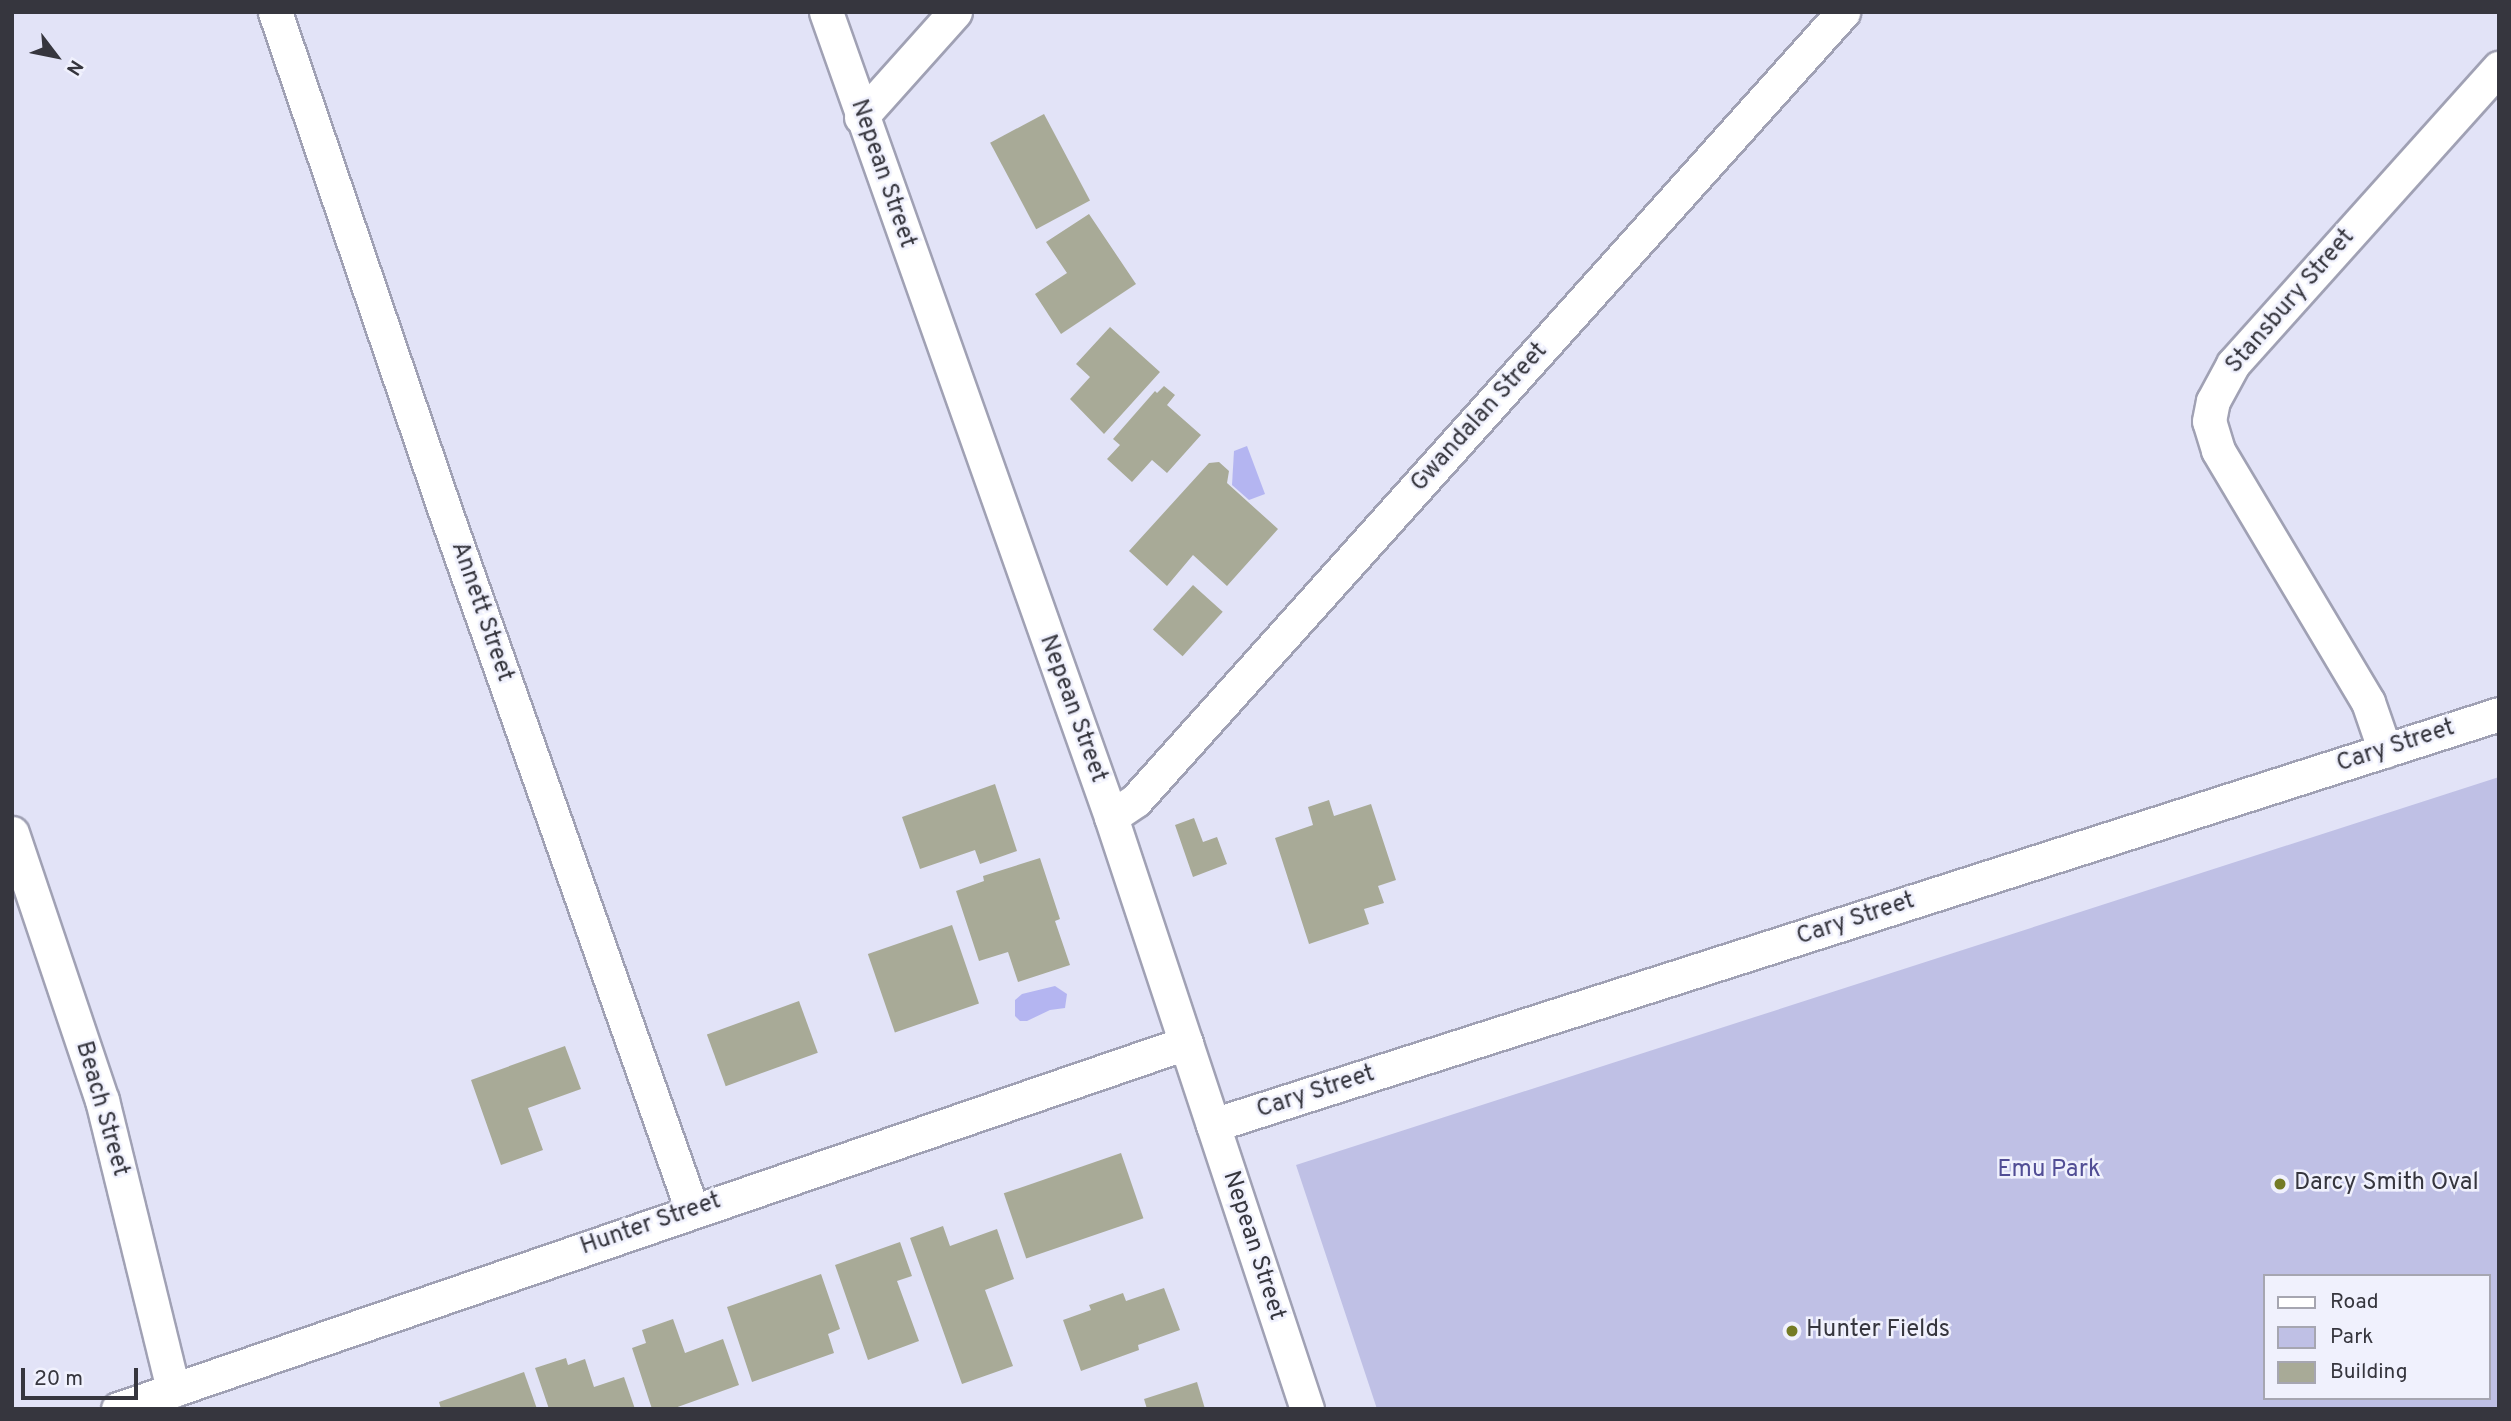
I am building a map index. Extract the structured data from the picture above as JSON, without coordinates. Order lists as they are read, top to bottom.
{
  "streets": {
    "street": [
      "Nepean Street",
      "Stansbury Street",
      "Gwandalan Street",
      "Annett Street",
      "Cary Street",
      "Beach Street",
      "Hunter Street"
    ]
  },
  "crossings": [
    ["Nepean Street", "Gwandalan Street"],
    ["Nepean Street", "Cary Street"],
    ["Nepean Street", "Hunter Street"],
    ["Stansbury Street", "Cary Street"],
    ["Annett Street", "Hunter Street"],
    ["Beach Street", "Hunter Street"]
  ],
  "parks": ["Emu Park"],
  "places": ["Darcy Smith Oval", "Hunter Fields"],
  "legend": ["Road", "Park", "Building"],
  "scale_bar": "20 m",
  "north": "bottom right"
}
